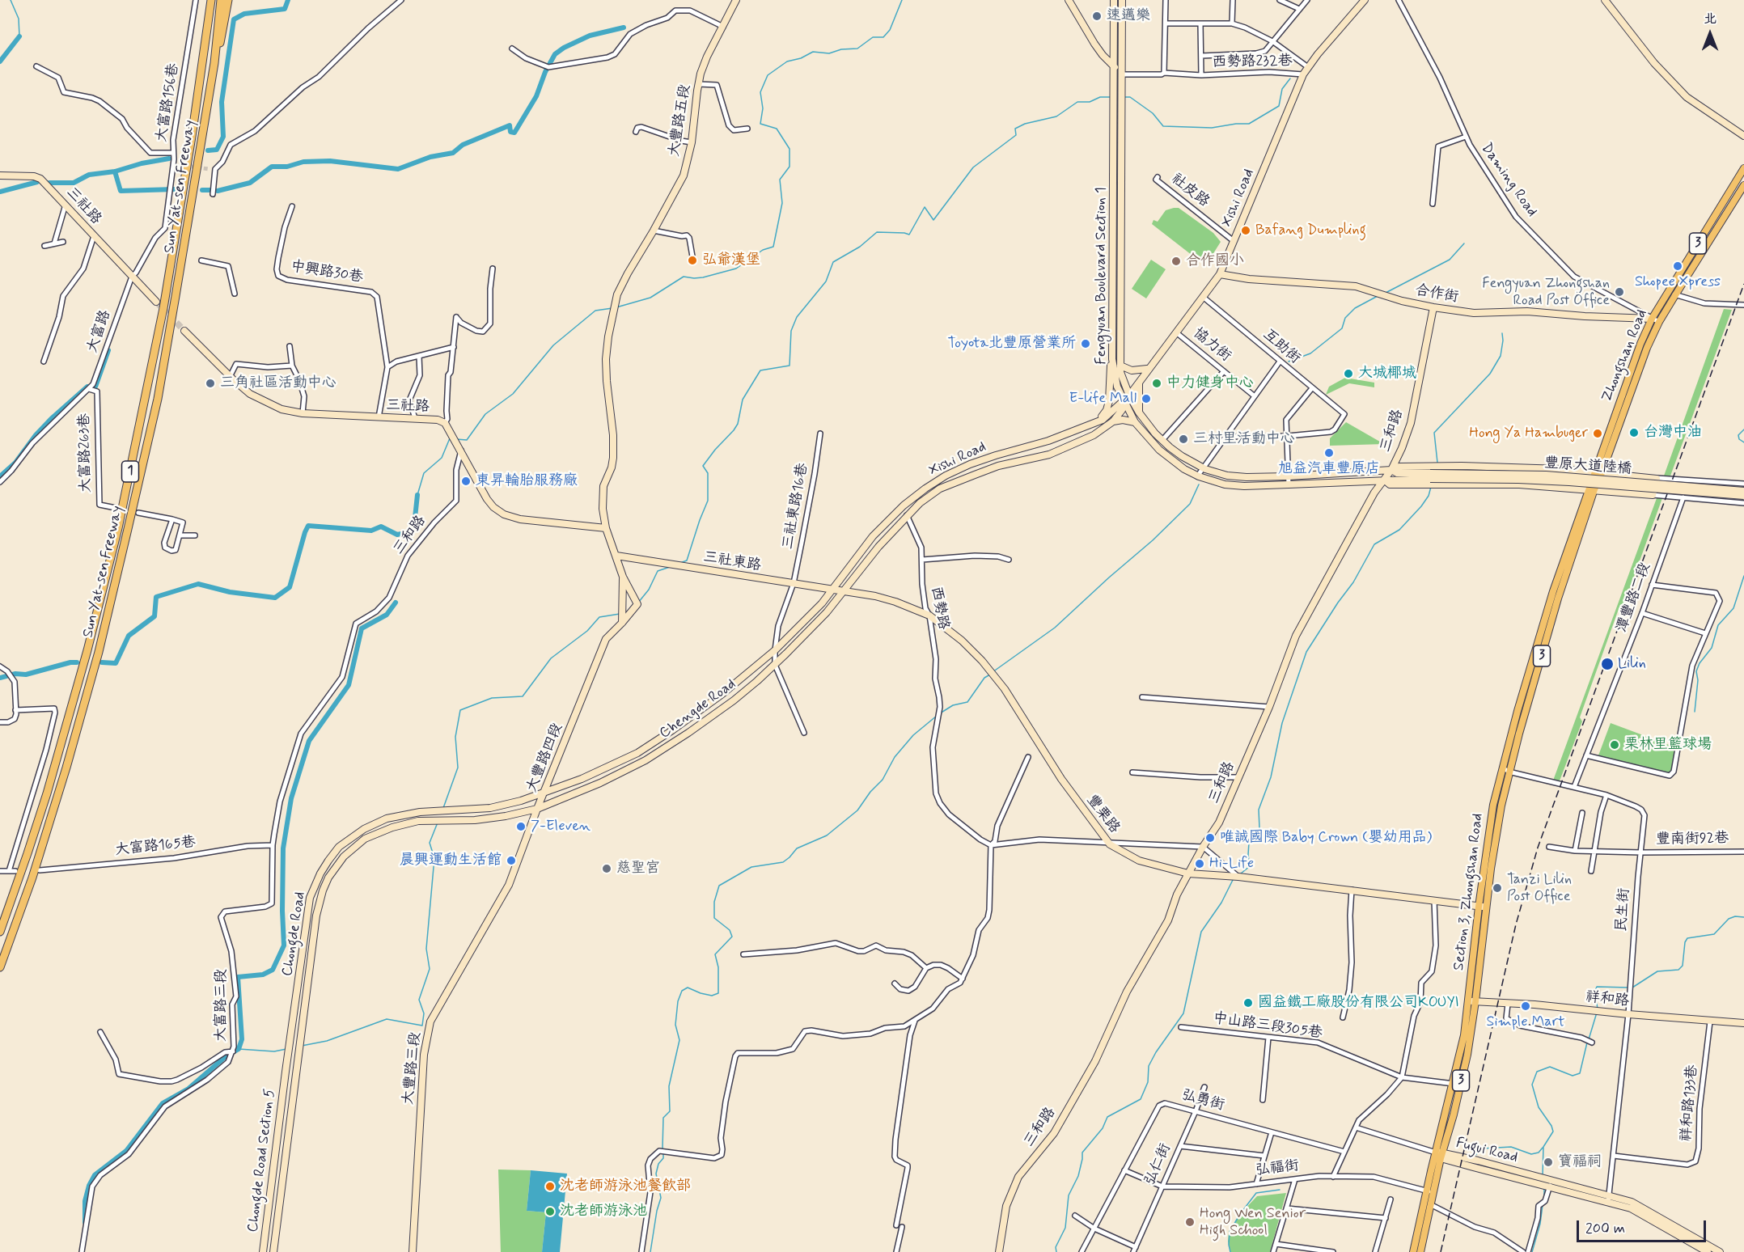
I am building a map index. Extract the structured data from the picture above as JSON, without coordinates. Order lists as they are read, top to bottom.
{
  "streets": {
    "highway": ["Sun Yat-sen Freeway", "1"],
    "main road": ["3", "Zhongshan Road", "Section 3, Zhongshan Road"],
    "street": [
      "西勢路232巷",
      "大富路156巷",
      "大豐路五段",
      "Daming Road",
      "社皮路",
      "Xishi Road",
      "三社路",
      "中興路30巷",
      "Fengyuan Boulevard Section 1",
      "合作街",
      "大富路",
      "協力街",
      "互助街",
      "三和路",
      "大富路263巷",
      "豐原大道陸橋",
      "三社東路16巷",
      "三社東路",
      "潭豐路二段",
      "西勢路",
      "Chengde Road",
      "大豐路四段",
      "豐栗路",
      "豐南街92巷",
      "大富路165巷",
      "民生街",
      "Chongde Road",
      "祥和路",
      "大富路三段",
      "中山路三段305巷",
      "大豐路三段",
      "弘勇街",
      "祥和路133巷",
      "Fugui Road",
      "Chongde Road Section 5",
      "弘仁街",
      "弘福街"
    ]
  },
  "crossings": [
    ["西勢路232巷", "Xishi Road"],
    ["西勢路232巷", "Fengyuan Boulevard Section 1"],
    ["大富路156巷", "大富路"],
    ["大豐路五段", "大豐路四段"],
    ["Daming Road", "合作街"],
    ["Daming Road", "Zhongshan Road"],
    ["社皮路", "Xishi Road"],
    ["Xishi Road", "Fengyuan Boulevard Section 1"],
    ["Xishi Road", "合作街"],
    ["Xishi Road", "協力街"],
    ["Xishi Road", "互助街"],
    ["Xishi Road", "三社東路"],
    ["Xishi Road", "西勢路"],
    ["Xishi Road", "Chengde Road"],
    ["Xishi Road", "豐栗路"],
    ["三社路", "中興路30巷"],
    ["三社路", "大富路"],
    ["三社路", "三和路"],
    ["三社路", "大豐路四段"],
    ["Fengyuan Boulevard Section 1", "Zhongshan Road"],
    ["Fengyuan Boulevard Section 1", "三和路"],
    ["Fengyuan Boulevard Section 1", "豐原大道陸橋"],
    ["合作街", "Zhongshan Road"],
    ["合作街", "三和路"],
    ["大富路", "大富路263巷"],
    ["Zhongshan Road", "Section 3, Zhongshan Road"],
    ["三和路", "豐栗路"],
    ["三和路", "大富路三段"],
    ["三社東路16巷", "三社東路"],
    ["三社東路16巷", "Chengde Road"],
    ["三社東路", "Chengde Road"],
    ["三社東路", "大豐路四段"],
    ["三社東路", "豐栗路"],
    ["潭豐路二段", "民生街"],
    ["西勢路", "豐栗路"],
    ["Chengde Road", "大豐路四段"],
    ["Chengde Road", "豐栗路"],
    ["Chengde Road", "Chongde Road"],
    ["大豐路四段", "Chongde Road"],
    ["大豐路四段", "大豐路三段"],
    ["豐栗路", "Section 3, Zhongshan Road"],
    ["豐南街92巷", "民生街"],
    ["大富路165巷", "大富路三段"],
    ["Section 3, Zhongshan Road", "民生街"],
    ["Section 3, Zhongshan Road", "祥和路"],
    ["Section 3, Zhongshan Road", "中山路三段305巷"],
    ["Section 3, Zhongshan Road", "Fugui Road"],
    ["Section 3, Zhongshan Road", "弘福街"],
    ["民生街", "祥和路"],
    ["民生街", "祥和路133巷"],
    ["民生街", "Fugui Road"],
    ["Chongde Road", "Chongde Road Section 5"],
    ["祥和路", "祥和路133巷"],
    ["弘勇街", "弘仁街"],
    ["弘勇街", "弘福街"],
    ["弘仁街", "弘福街"]
  ],
  "places": [
    "速邁樂",
    "Bafang Dumpling",
    "弘爺漢堡",
    "合作國小",
    "Shopee Xpress",
    "Fengyuan Zhongshan Road Post Office",
    "Toyota北豐原營業所",
    "大城椰城",
    "三角社區活動中心",
    "中力健身中心",
    "E-life Mall",
    "台灣中油",
    "Hong Ya Hambuger",
    "三村里活動中心",
    "旭益汽車豐原店",
    "東昇輪胎服務廠",
    "Lilin",
    "栗林里籃球場",
    "7-Eleven",
    "唯誠國際 Baby Crown (嬰幼用品)",
    "晨興運動生活館",
    "Hi-Life",
    "慈聖宮",
    "Tanzi Lilin Post Office",
    "國益鐵工廠股份有限公司KOUYI",
    "Simple Mart",
    "寶福祠",
    "沈老師游泳池餐飲部",
    "沈老師游泳池",
    "Hong Wen Senior High School"
  ],
  "scale_bar": "200 m",
  "north": "top"
}
